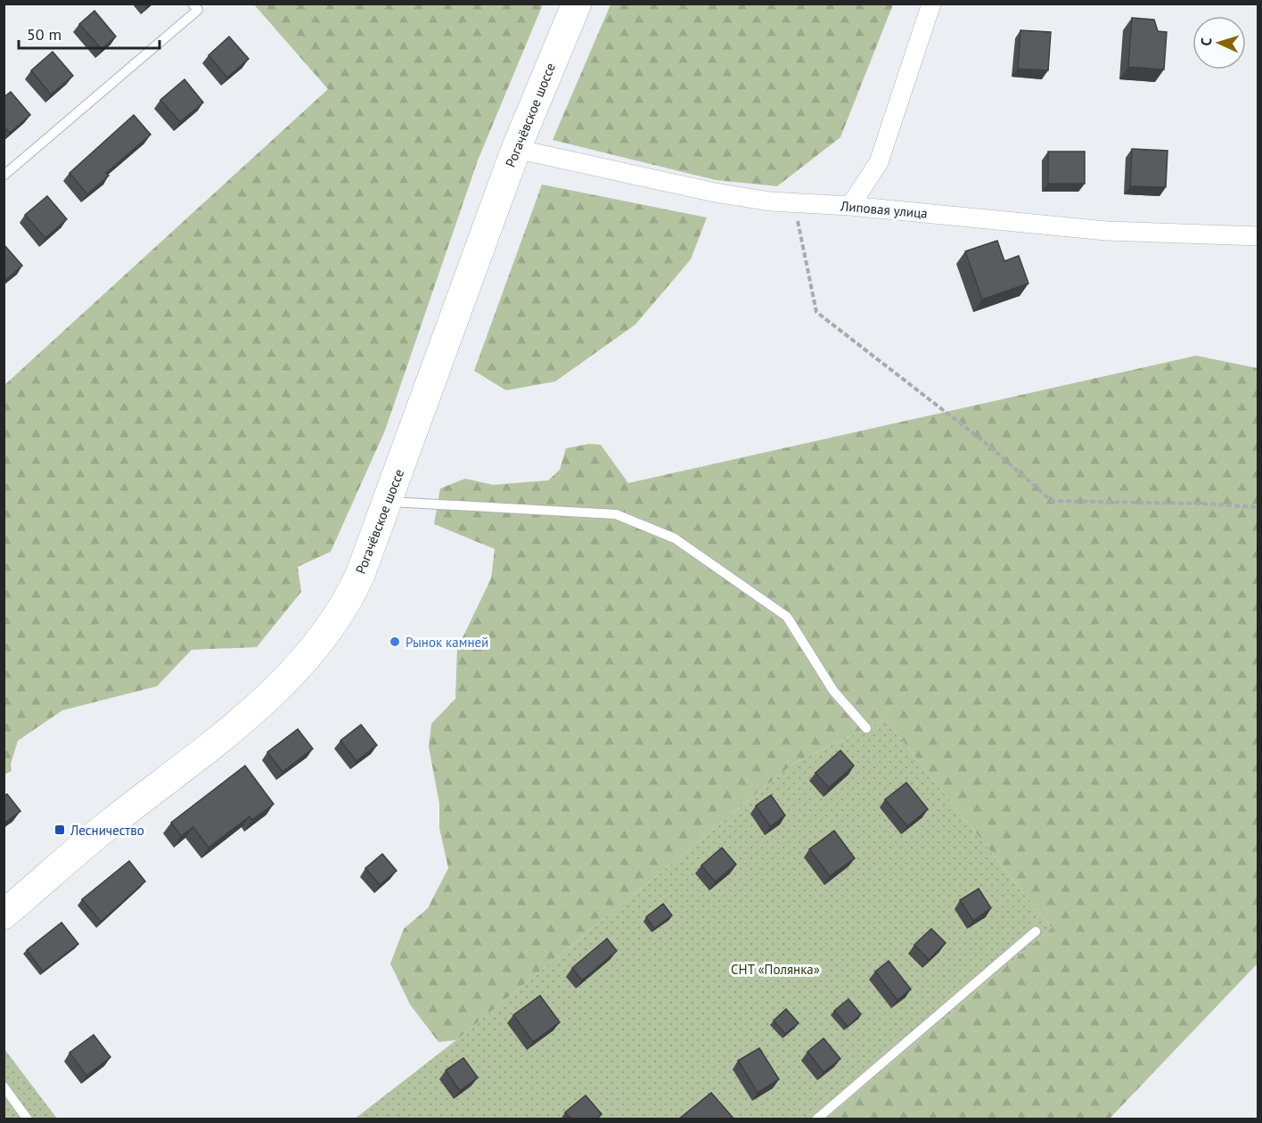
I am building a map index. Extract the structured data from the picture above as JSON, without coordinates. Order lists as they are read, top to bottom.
{
  "streets": {
    "main road": ["Рогачёвское шоссе"],
    "street": ["Липовая улица"]
  },
  "crossings": [
    ["Рогачёвское шоссе", "Липовая улица"]
  ],
  "parks": ["СНТ «Полянка»"],
  "places": {
    "other": ["Рынок камней"],
    "transit": ["Лесничество"]
  },
  "scale_bar": "50 m",
  "north": "left"
}
